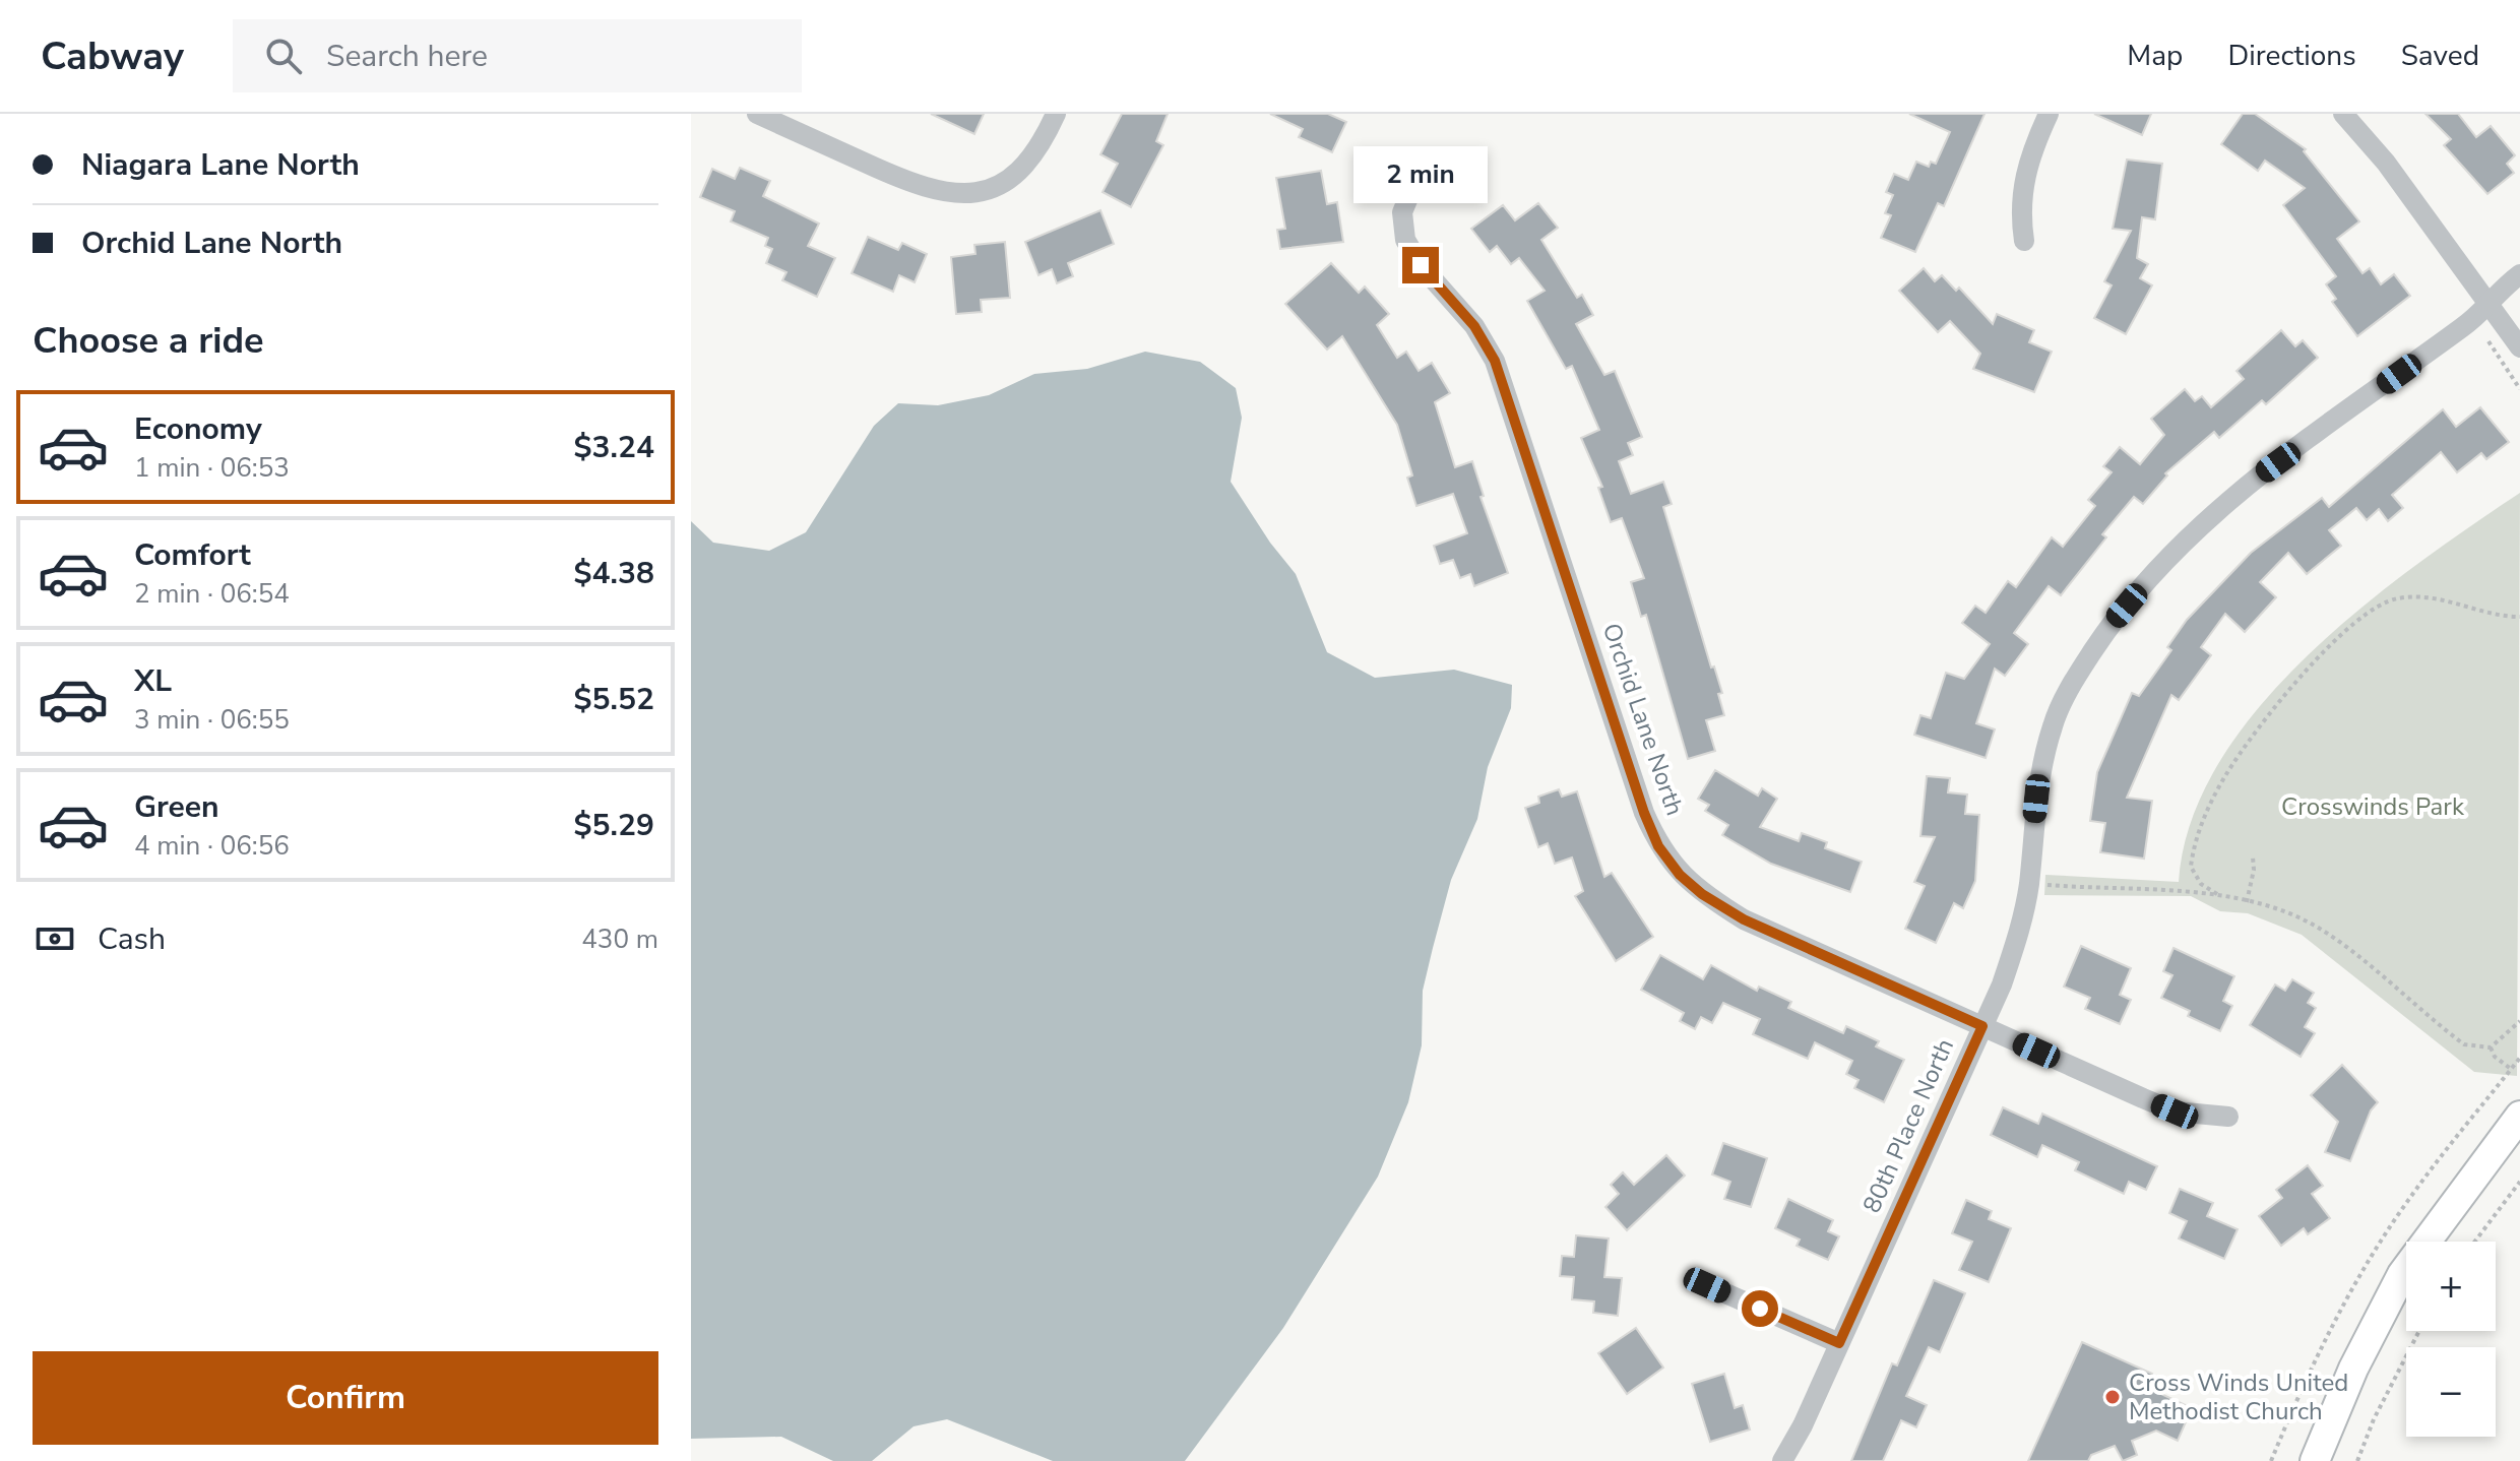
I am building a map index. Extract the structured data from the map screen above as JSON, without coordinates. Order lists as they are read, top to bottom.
{
  "streets": {
    "street": ["Orchid Lane North", "80th Place North"]
  },
  "crossings": [
    ["Orchid Lane North", "80th Place North"]
  ],
  "parks": ["Crosswinds Park"],
  "places": ["Cross Winds United Methodist Church"],
  "page": {
    "header": "Cabway",
    "search": "Search here",
    "nav": ["Map", "Directions", "Saved"],
    "banner": ["Niagara Lane North", "Orchid Lane North"],
    "bubble": "2 min",
    "heading": "Choose a ride",
    "list": [
      {
        "name": "Economy",
        "note": "1 min · 06:53",
        "value": "$3.24"
      },
      {
        "name": "Comfort",
        "note": "2 min · 06:54",
        "value": "$4.38"
      },
      {
        "name": "XL",
        "note": "3 min · 06:55",
        "value": "$5.52"
      },
      {
        "name": "Green",
        "note": "4 min · 06:56",
        "value": "$5.29"
      }
    ],
    "pay": ["Cash", "430 m"],
    "map_buttons": ["+", "−"],
    "buttons": "Confirm"
  }
}
